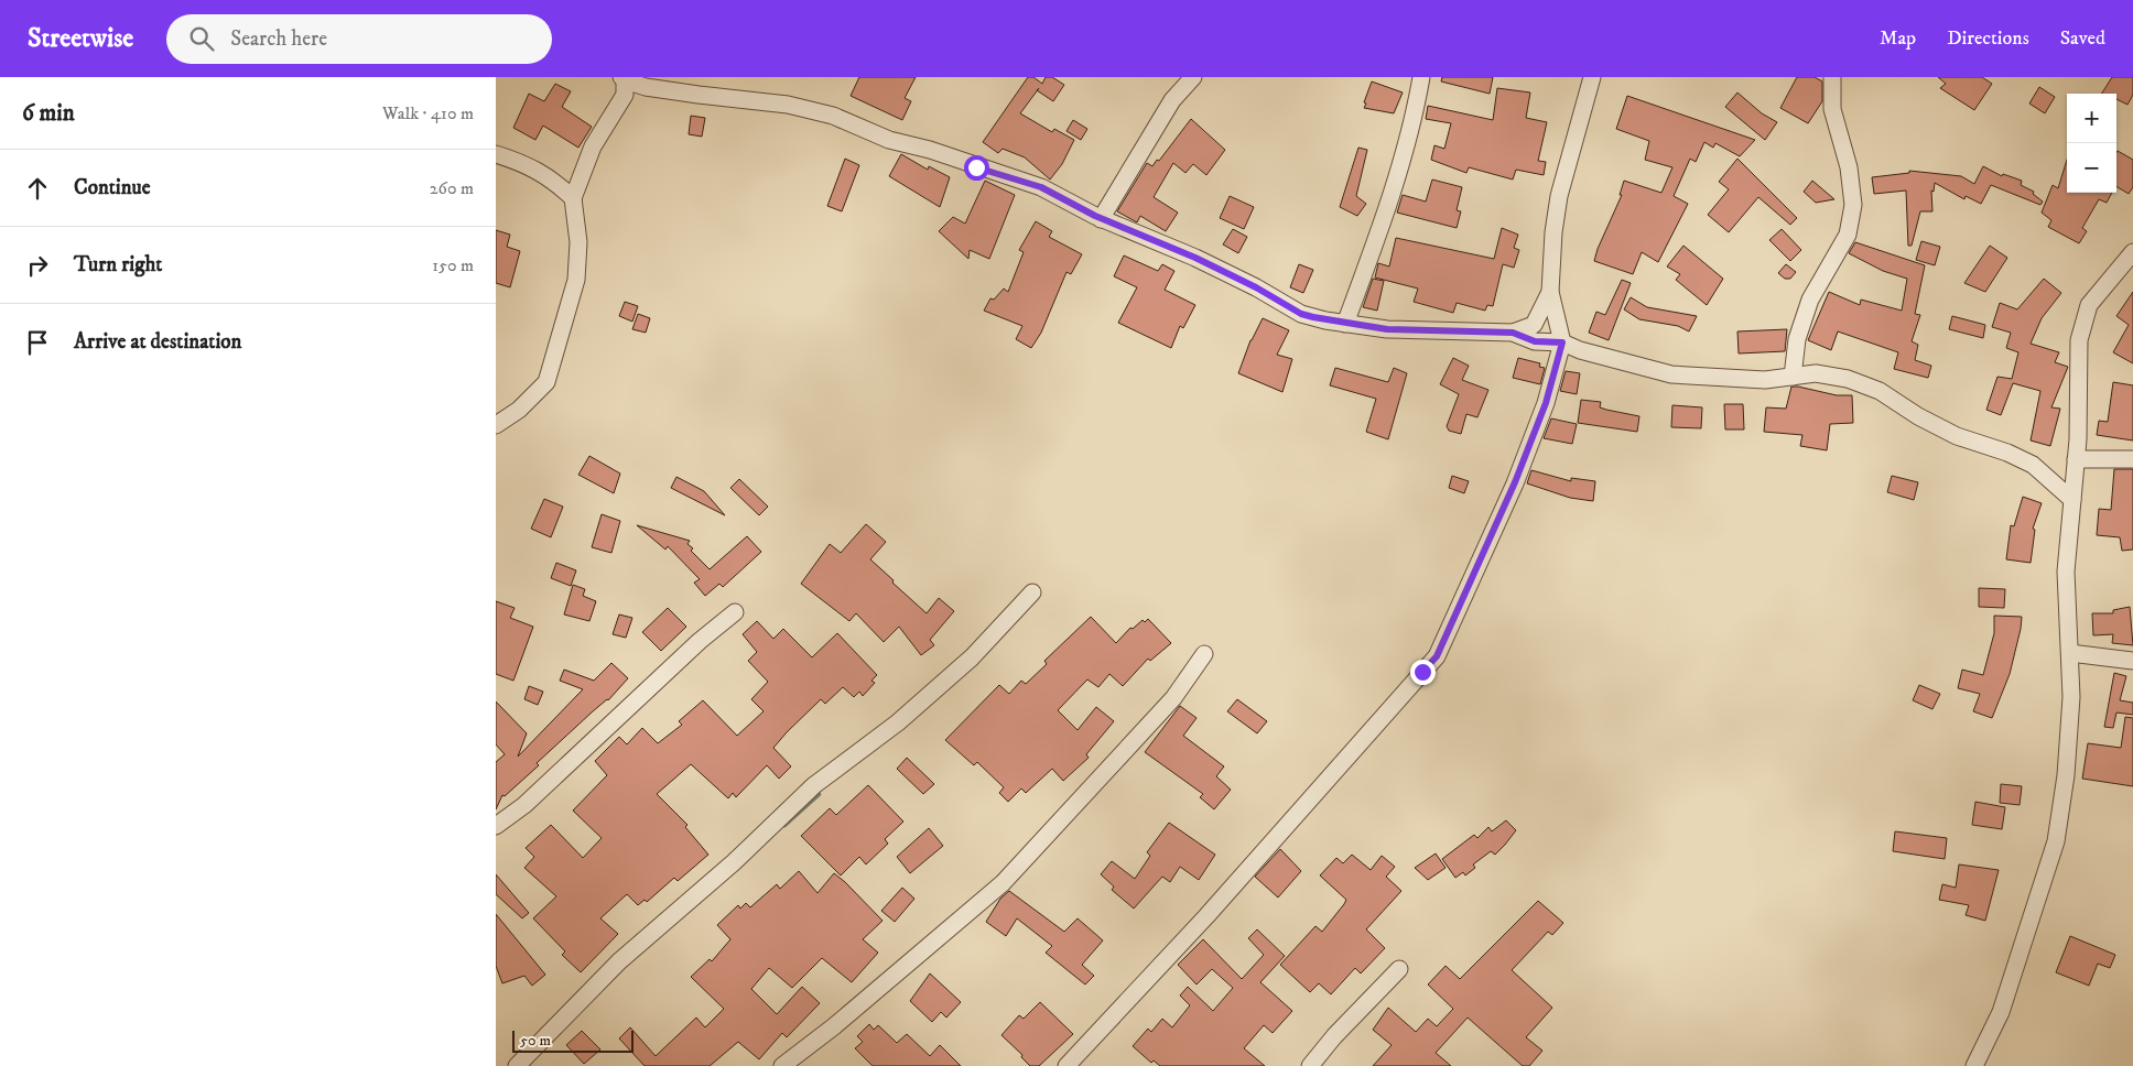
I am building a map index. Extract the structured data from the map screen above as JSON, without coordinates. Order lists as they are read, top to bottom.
{
  "scale_bar": "50 m",
  "page": {
    "header": "Streetwise",
    "search": "Search here",
    "nav": ["Map", "Directions", "Saved"],
    "heading": ["6 min", "Walk · 410 m"],
    "map_buttons": ["+", "−"],
    "list": [
      ["Continue", "260 m"],
      ["Turn right", "150 m"],
      "Arrive at destination"
    ],
    "scale": "50 m"
  }
}
